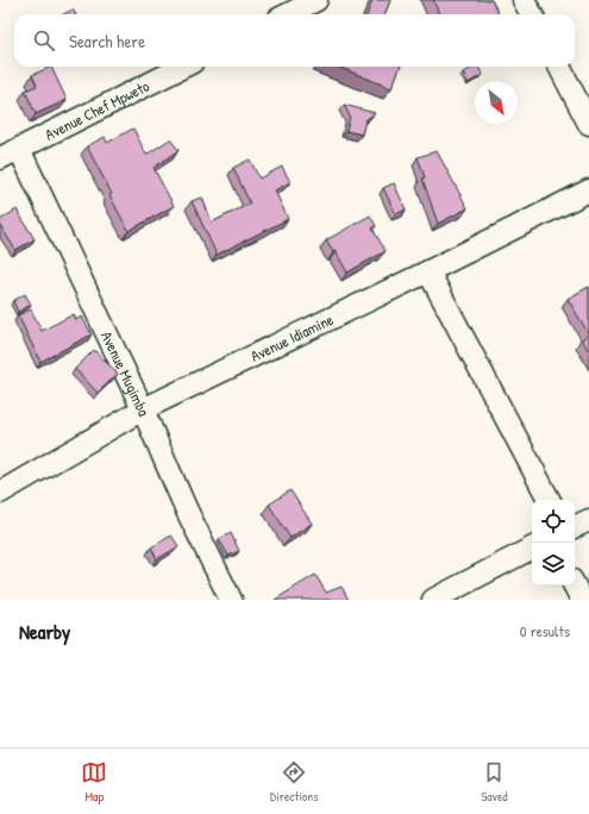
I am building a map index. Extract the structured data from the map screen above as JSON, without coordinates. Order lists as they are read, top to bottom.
{
  "streets": {
    "street": ["Avenue Chef Mpweto", "Avenue Idiamine", "Avenue Mugimba"]
  },
  "crossings": [
    ["Avenue Chef Mpweto", "Avenue Mugimba"],
    ["Avenue Idiamine", "Avenue Mugimba"]
  ],
  "north": "bottom right",
  "page": {
    "search": "Search here",
    "heading": ["Nearby", "0 results"],
    "nav": ["Map", "Directions", "Saved"]
  }
}
